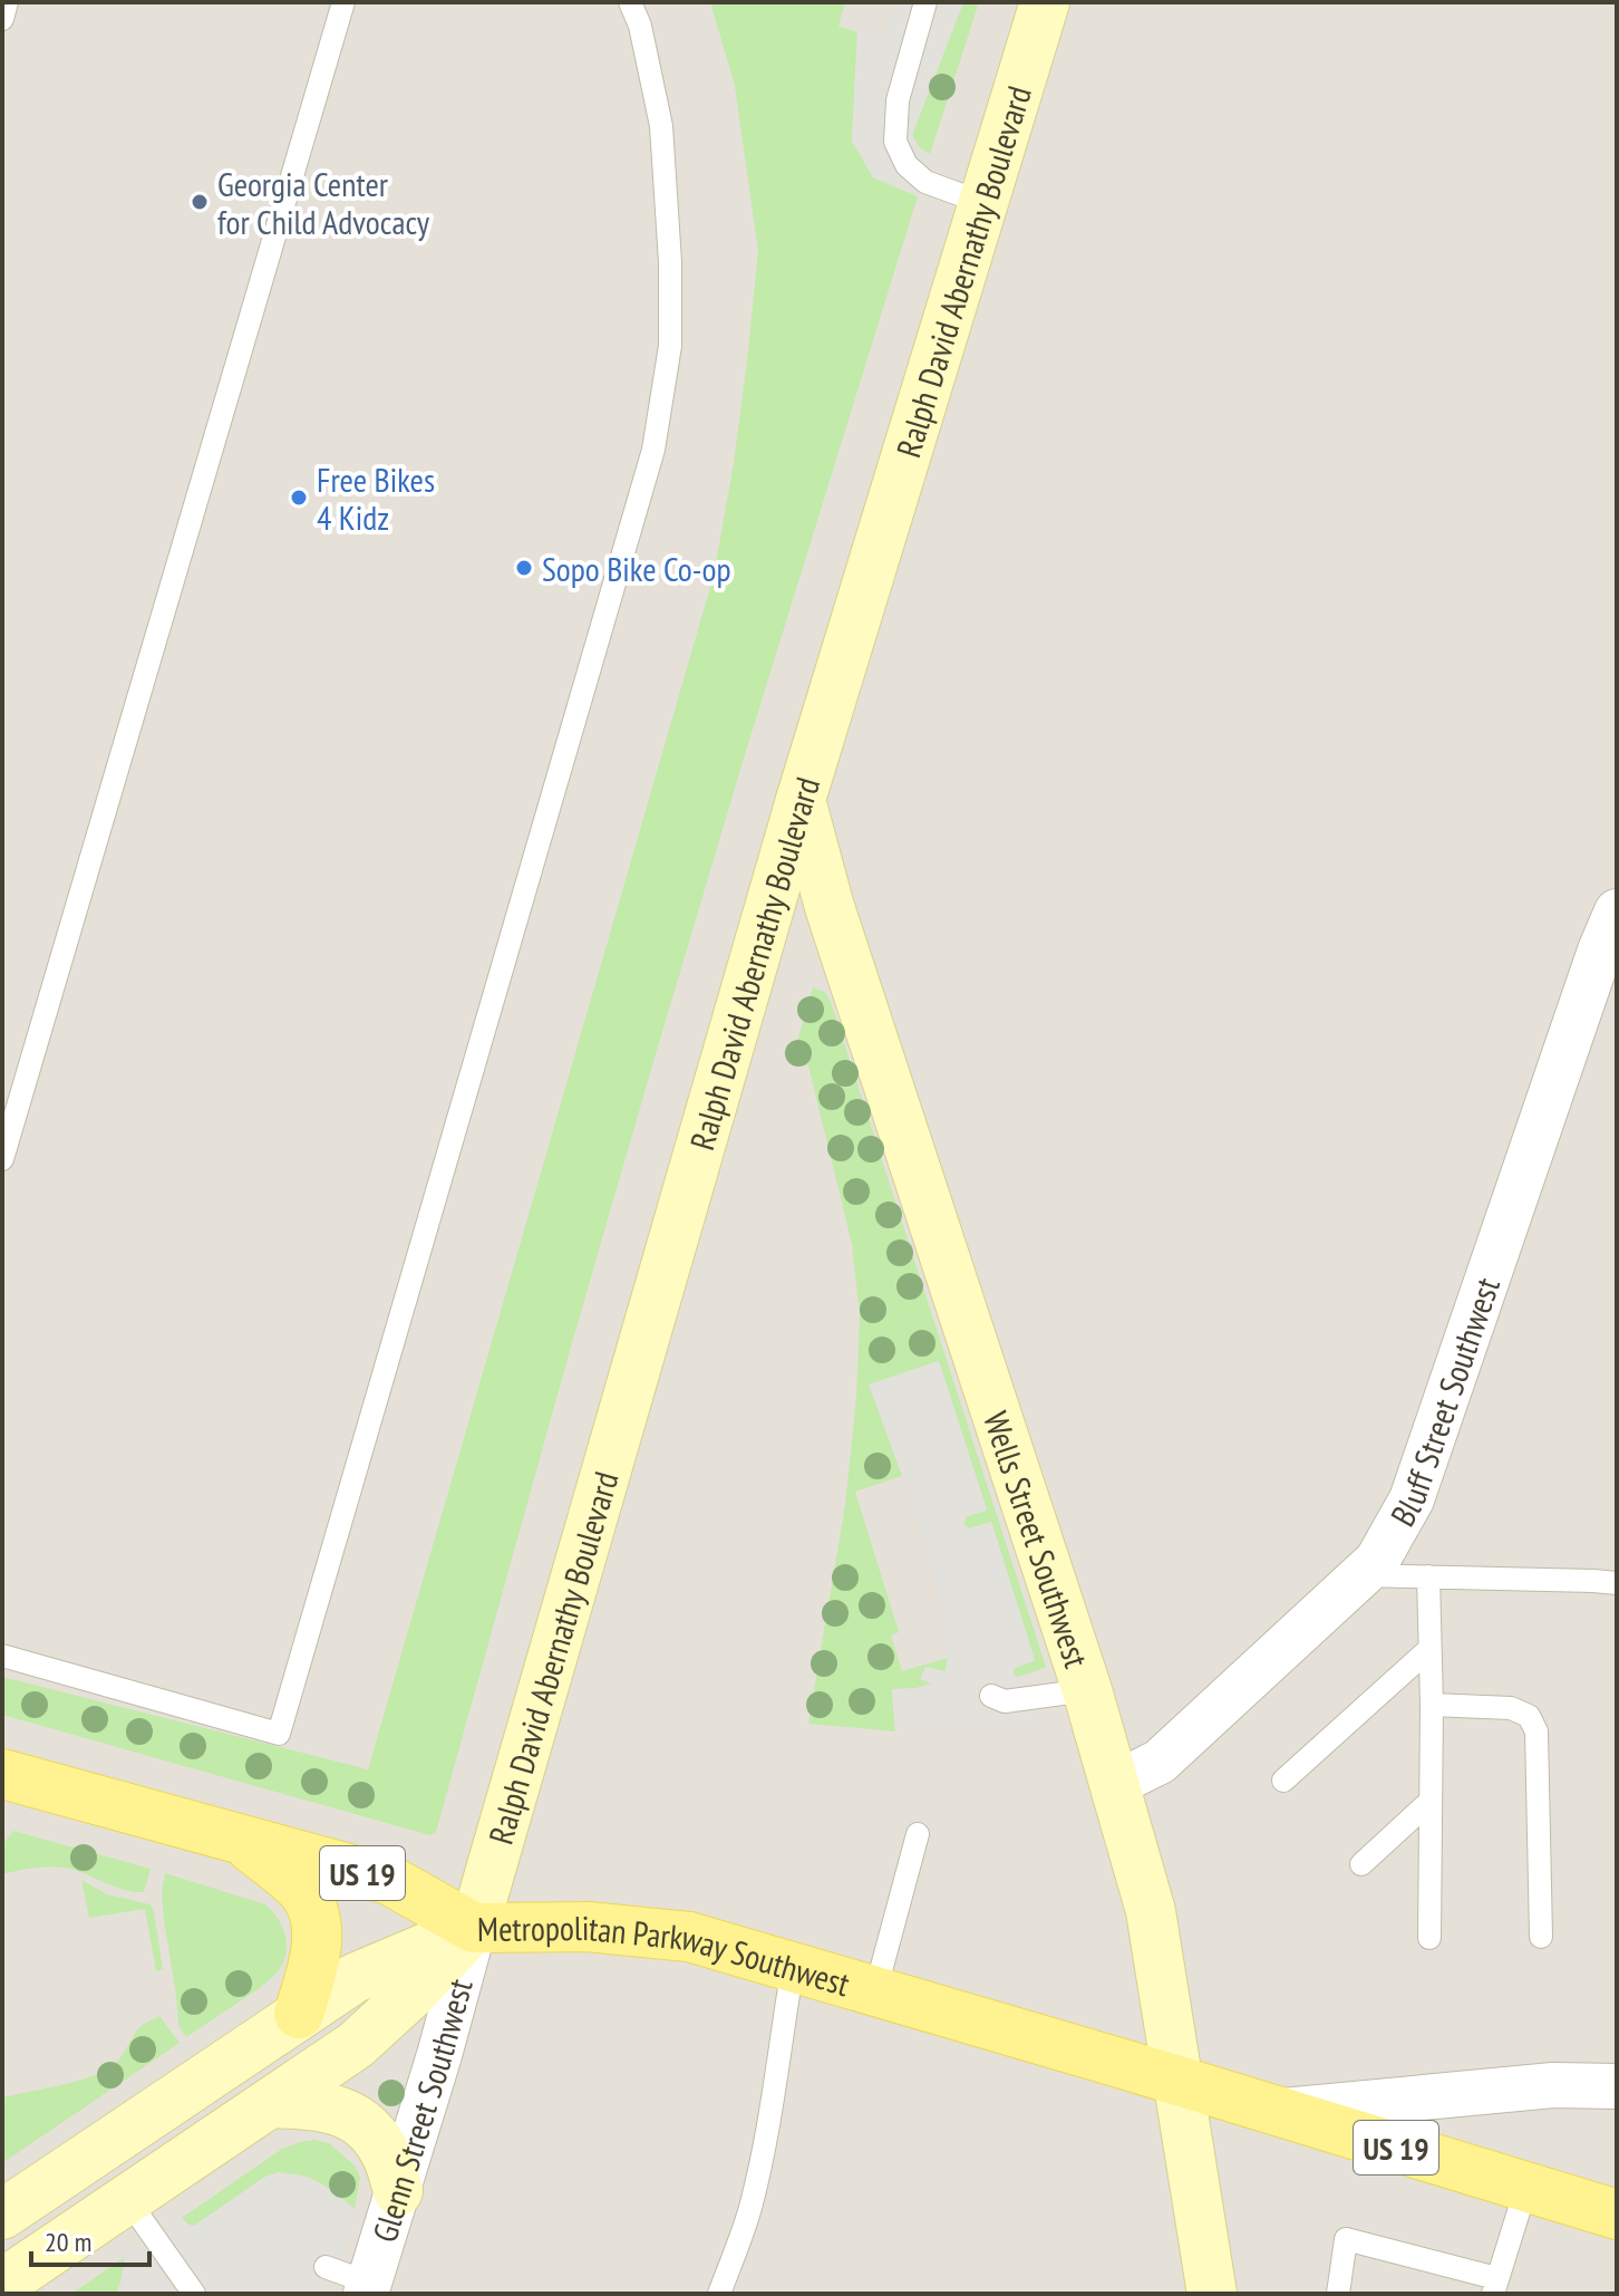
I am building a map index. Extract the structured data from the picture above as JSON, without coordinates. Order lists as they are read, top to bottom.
{
  "streets": {
    "main road": [
      "Ralph David Abernathy Boulevard",
      "Wells Street Southwest",
      "US 19",
      "Metropolitan Parkway Southwest"
    ],
    "street": ["Bluff Street Southwest", "Glenn Street Southwest"]
  },
  "crossings": [
    ["Ralph David Abernathy Boulevard", "Wells Street Southwest"],
    ["Ralph David Abernathy Boulevard", "Metropolitan Parkway Southwest"],
    ["Ralph David Abernathy Boulevard", "Glenn Street Southwest"],
    ["Bluff Street Southwest", "Wells Street Southwest"],
    ["Wells Street Southwest", "US 19"],
    ["Wells Street Southwest", "Metropolitan Parkway Southwest"],
    ["US 19", "Metropolitan Parkway Southwest"],
    ["Metropolitan Parkway Southwest", "Glenn Street Southwest"]
  ],
  "places": ["Georgia Center for Child Advocacy", "Free Bikes 4 Kidz", "Sopo Bike Co-op"],
  "scale_bar": "20 m"
}
